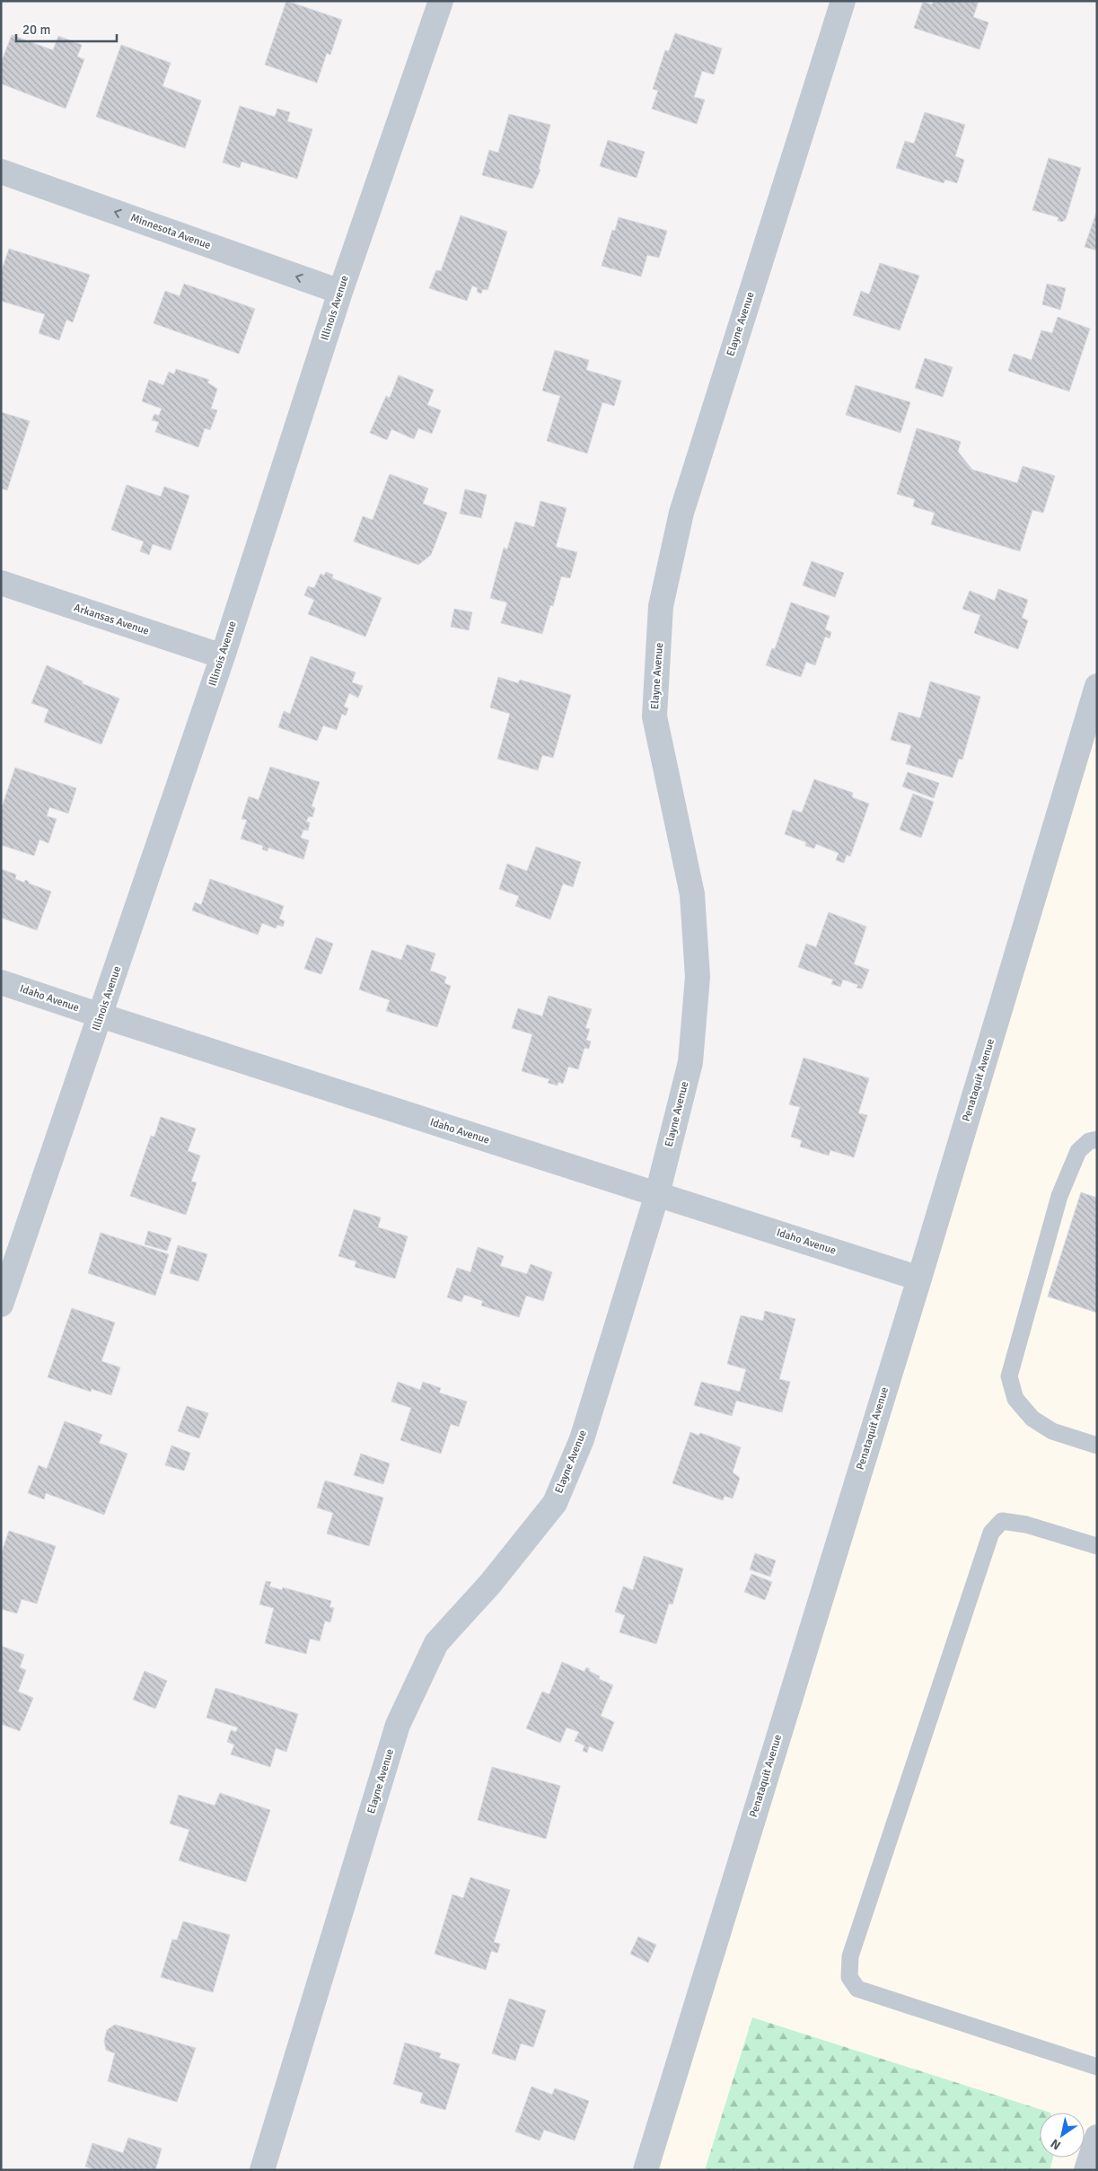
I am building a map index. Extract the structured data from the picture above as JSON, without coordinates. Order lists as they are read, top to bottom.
{
  "streets": {
    "street": [
      "Minnesota Avenue",
      "Illinois Avenue",
      "Elayne Avenue",
      "Arkansas Avenue",
      "Idaho Avenue",
      "Penataquit Avenue"
    ]
  },
  "crossings": [
    ["Minnesota Avenue", "Illinois Avenue"],
    ["Illinois Avenue", "Arkansas Avenue"],
    ["Illinois Avenue", "Idaho Avenue"],
    ["Elayne Avenue", "Idaho Avenue"],
    ["Idaho Avenue", "Penataquit Avenue"]
  ],
  "one_way": ["Minnesota Avenue"],
  "scale_bar": "20 m",
  "north": "bottom left"
}
